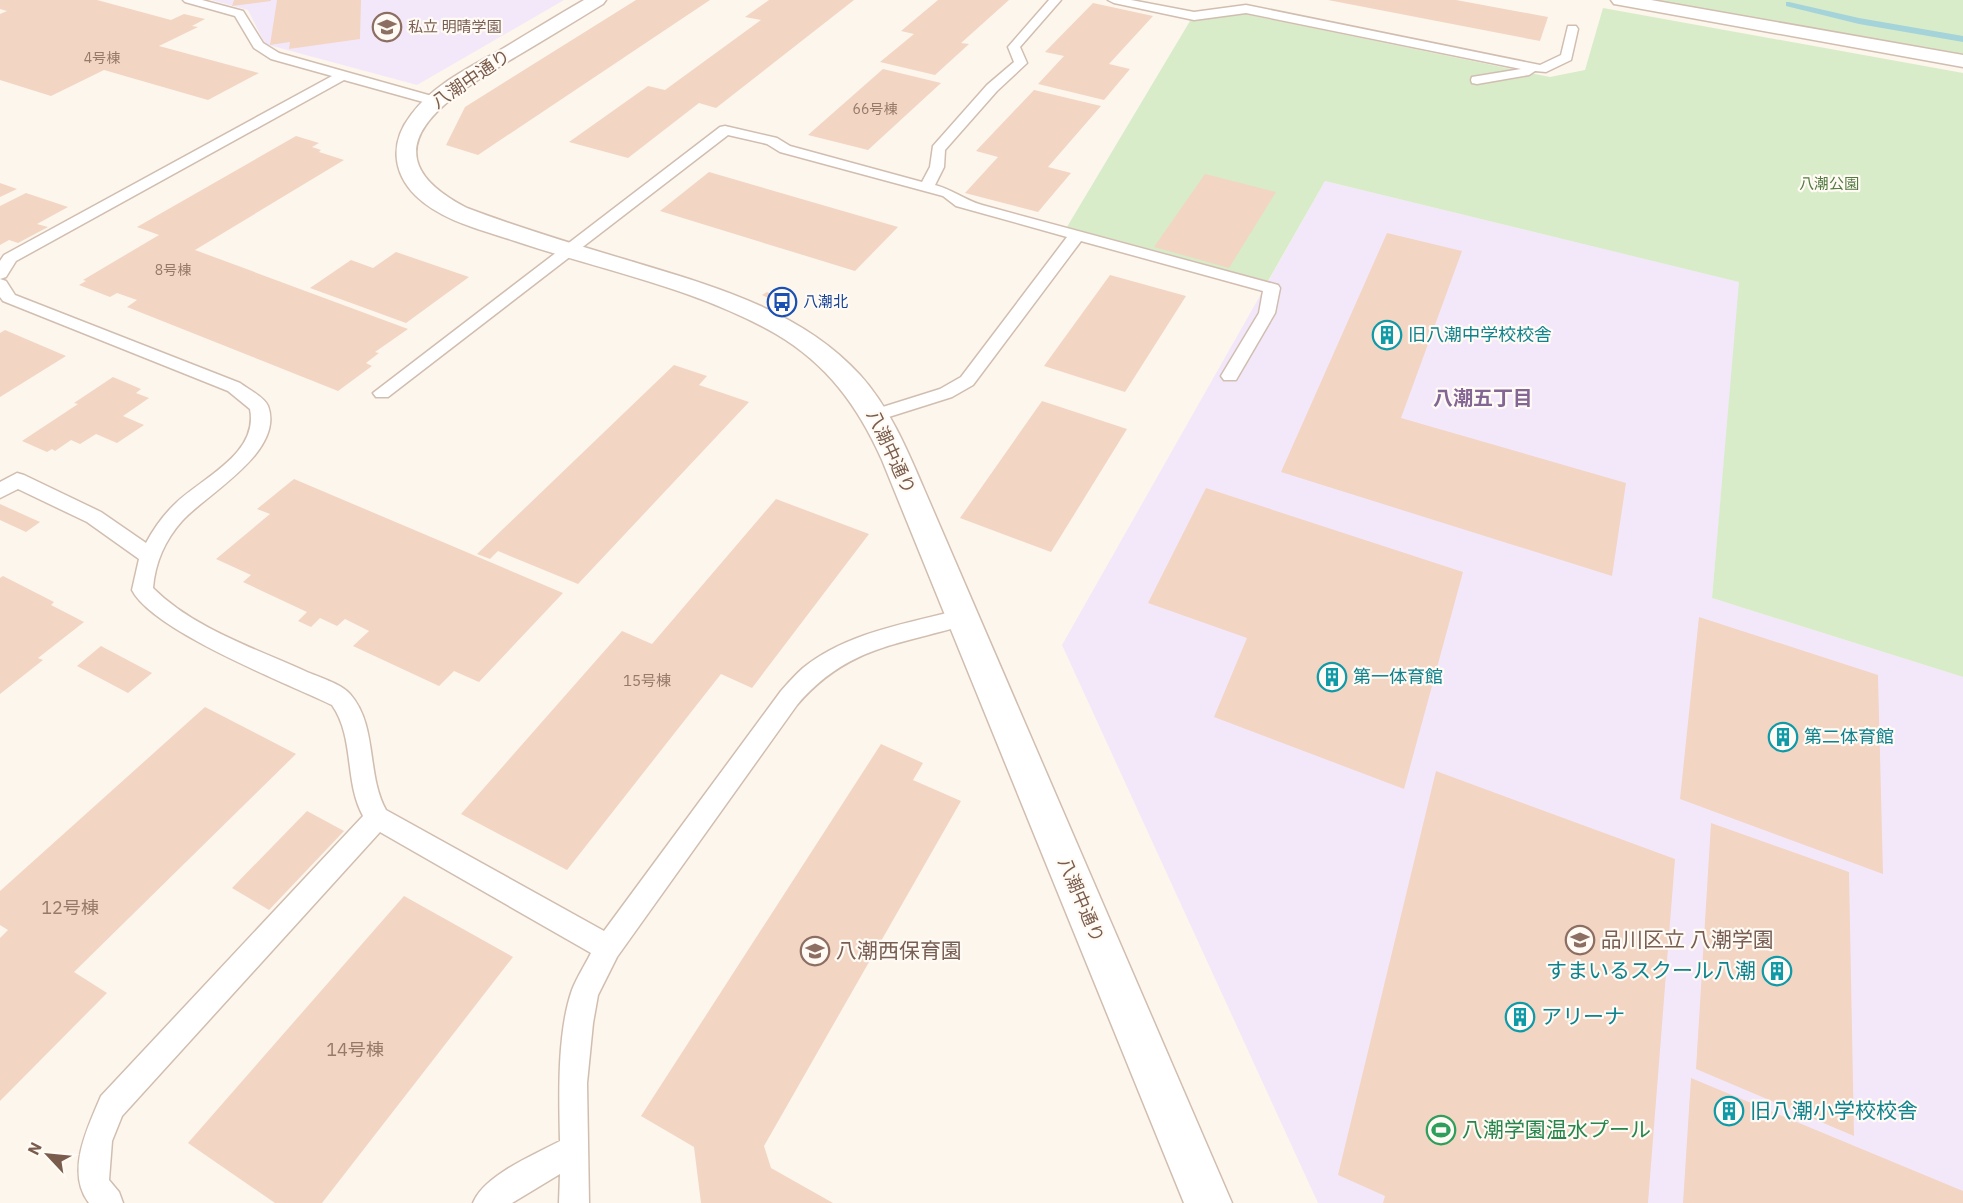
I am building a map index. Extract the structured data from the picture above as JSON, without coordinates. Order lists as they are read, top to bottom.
{
  "streets": {
    "street": ["八潮中通り"]
  },
  "districts": ["八潮五丁目"],
  "parks": ["八潮公園"],
  "places": {
    "school or university": ["私立 明晴学園", "品川区立 八潮学園", "八潮西保育園"],
    "bus stop": ["八潮北"],
    "building": [
      "旧八潮中学校校舎",
      "第一体育館",
      "第二体育館",
      "すまいるスクール八潮",
      "アリーナ",
      "旧八潮小学校校舎"
    ],
    "sports": ["八潮学園温水プール"]
  },
  "house_numbers": [
    "4号棟",
    "66号棟",
    "8号棟",
    "15号棟",
    "12号棟",
    "14号棟"
  ],
  "north": "top left"
}
